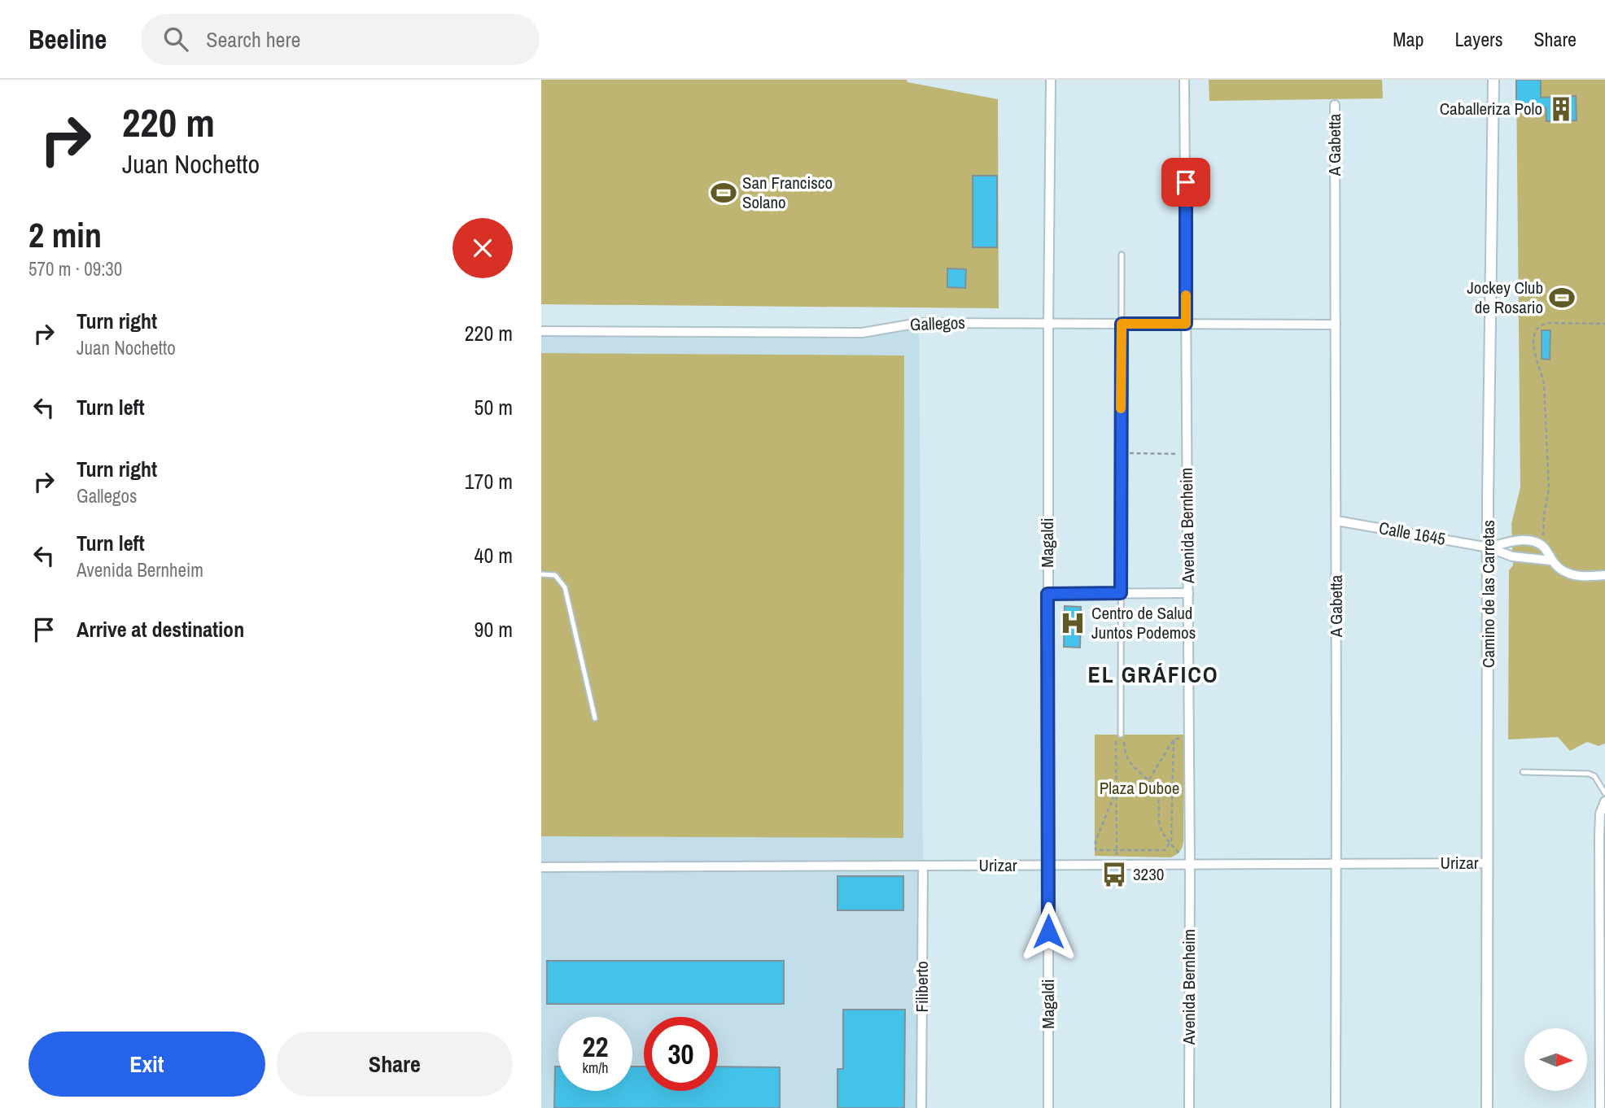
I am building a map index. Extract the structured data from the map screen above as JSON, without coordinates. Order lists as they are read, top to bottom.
{
  "streets": {
    "street": [
      "A Gabetta",
      "Gallegos",
      "Avenida Bernheim",
      "Calle 1645",
      "Magaldi",
      "Camino de las Carretas",
      "Urizar",
      "Filiberto"
    ]
  },
  "crossings": [
    ["A Gabetta", "Gallegos"],
    ["A Gabetta", "Calle 1645"],
    ["A Gabetta", "Urizar"],
    ["Gallegos", "Avenida Bernheim"],
    ["Gallegos", "Magaldi"],
    ["Avenida Bernheim", "Urizar"],
    ["Calle 1645", "Camino de las Carretas"],
    ["Magaldi", "Urizar"],
    ["Camino de las Carretas", "Urizar"],
    ["Urizar", "Filiberto"]
  ],
  "districts": ["EL GRÁFICO"],
  "parks": ["Plaza Duboe"],
  "places": {
    "building": ["Caballeriza Polo"],
    "sports": ["San Francisco Solano", "Jockey Club de Rosario"],
    "hospital": ["Centro de Salud Juntos Podemos"],
    "bus stop": ["3230"]
  },
  "north": "right",
  "page": {
    "header": "Beeline",
    "search": "Search here",
    "nav": ["Map", "Layers", "Share"],
    "turn": ["220 m", "Juan Nochetto"],
    "heading": ["2 min", "570 m · 09:30"],
    "list": [
      {
        "name": "Turn right",
        "note": "Juan Nochetto",
        "value": "220 m"
      },
      {
        "name": "Turn left",
        "value": "50 m"
      },
      {
        "name": "Turn right",
        "note": "Gallegos",
        "value": "170 m"
      },
      {
        "name": "Turn left",
        "note": "Avenida Bernheim",
        "value": "40 m"
      },
      {
        "name": "Arrive at destination",
        "value": "90 m"
      }
    ],
    "speed": "22 km/h",
    "limit": "30",
    "buttons": ["Exit", "Share"]
  }
}
